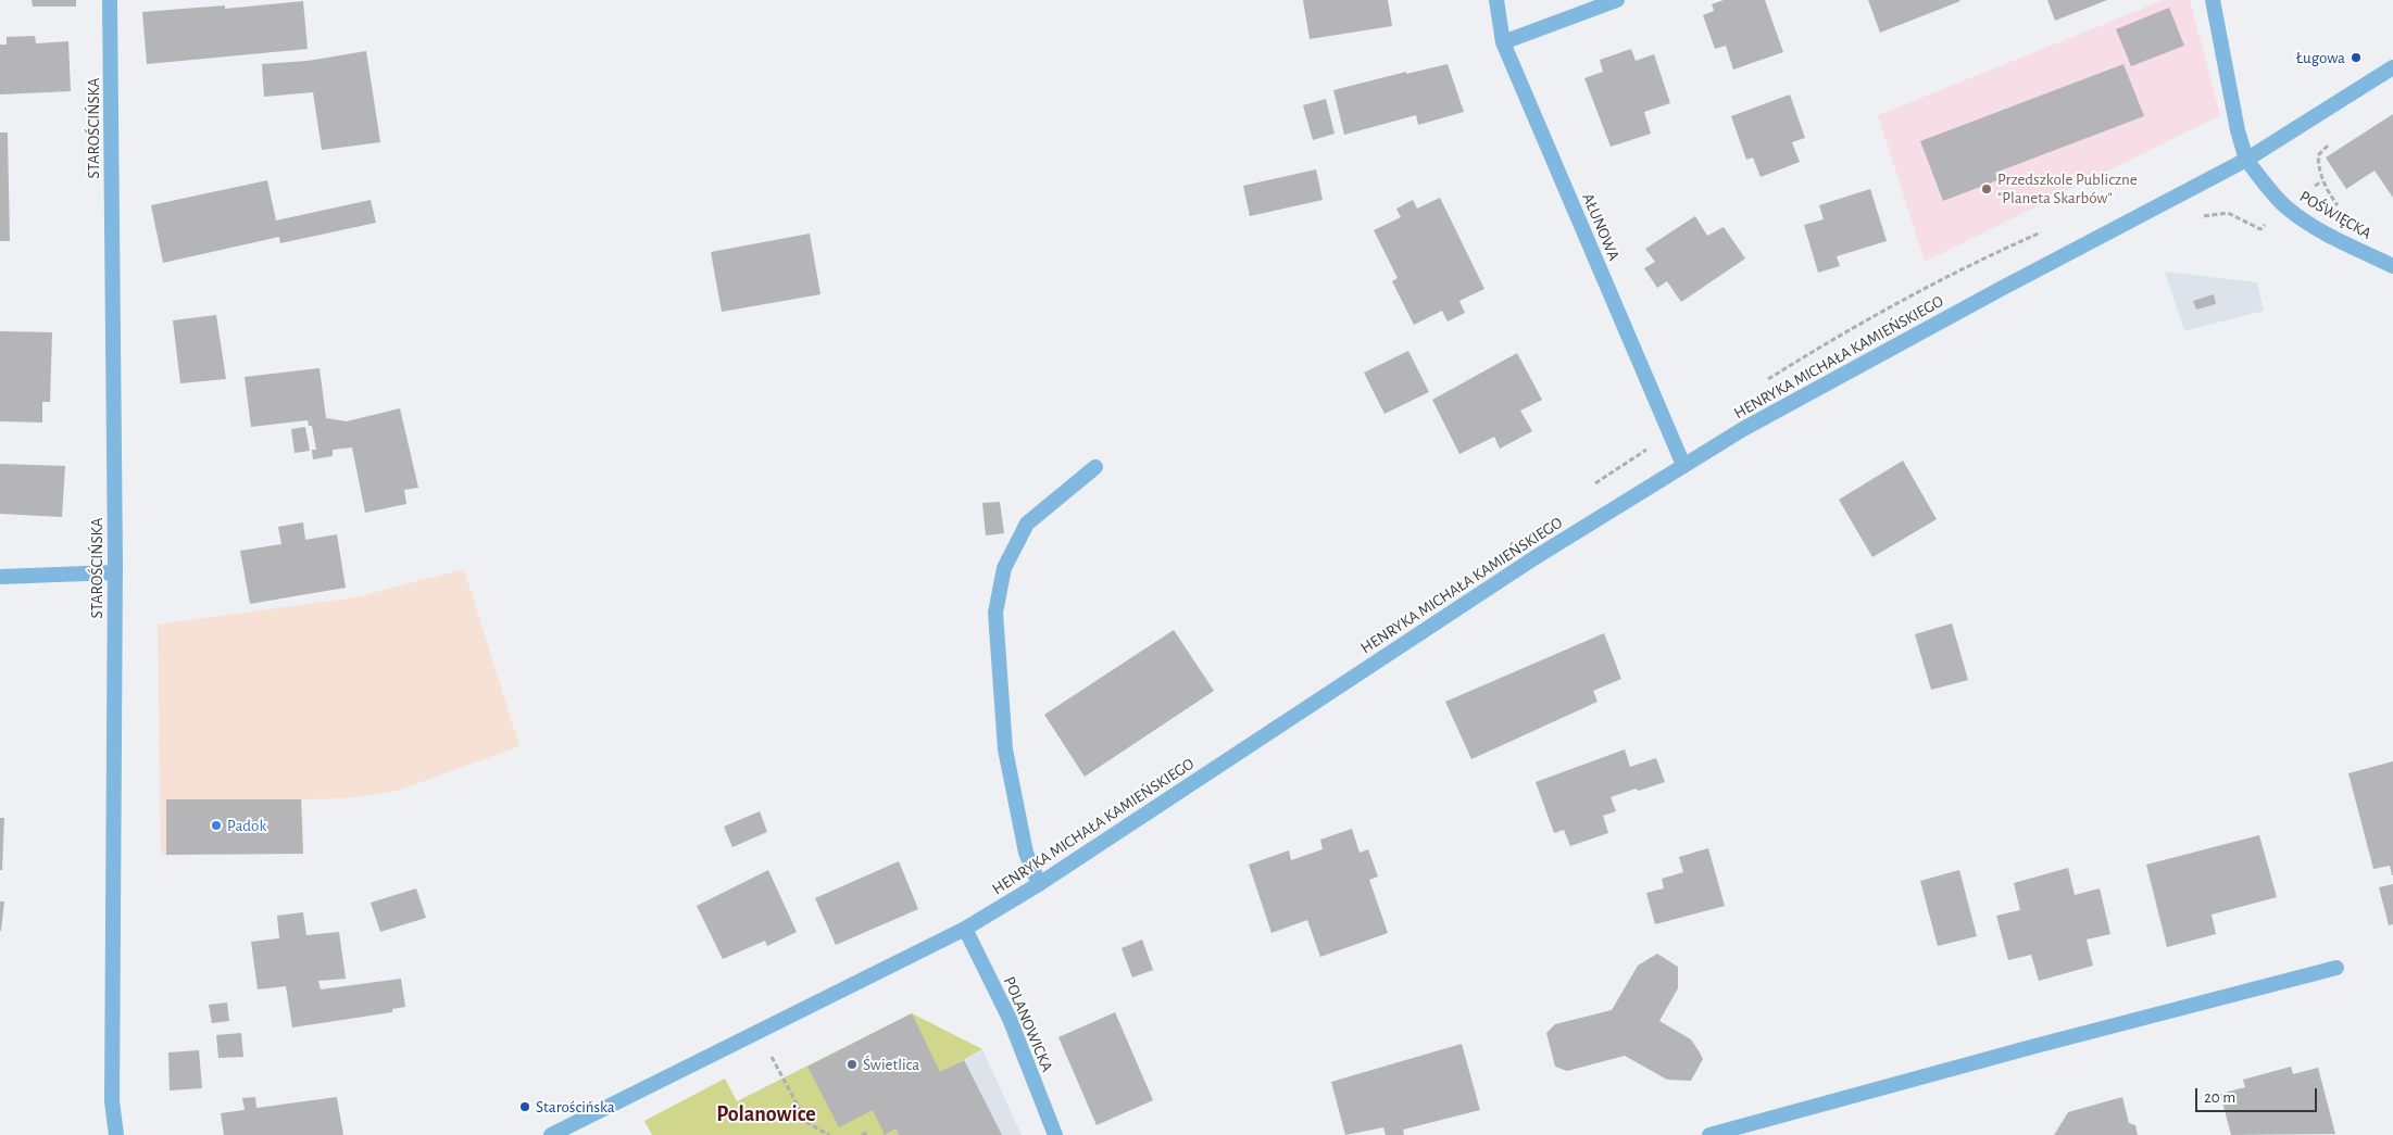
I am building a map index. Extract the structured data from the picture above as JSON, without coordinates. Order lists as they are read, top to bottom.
{
  "streets": {
    "street": [
      "STAROŚCIŃSKA",
      "POŚWIĘCKA",
      "AŁUNOWA",
      "HENRYKA MICHAŁA KAMIEŃSKIEGO",
      "POLANOWICKA"
    ]
  },
  "crossings": [
    ["POŚWIĘCKA", "HENRYKA MICHAŁA KAMIEŃSKIEGO"],
    ["AŁUNOWA", "HENRYKA MICHAŁA KAMIEŃSKIEGO"],
    ["HENRYKA MICHAŁA KAMIEŃSKIEGO", "POLANOWICKA"]
  ],
  "districts": ["Polanowice"],
  "places": [
    "Ługowa",
    "Przedszkole Publiczne \"Planeta Skarbów\"",
    "Padok",
    "Świetlica",
    "Starościńska"
  ],
  "scale_bar": "20 m"
}
